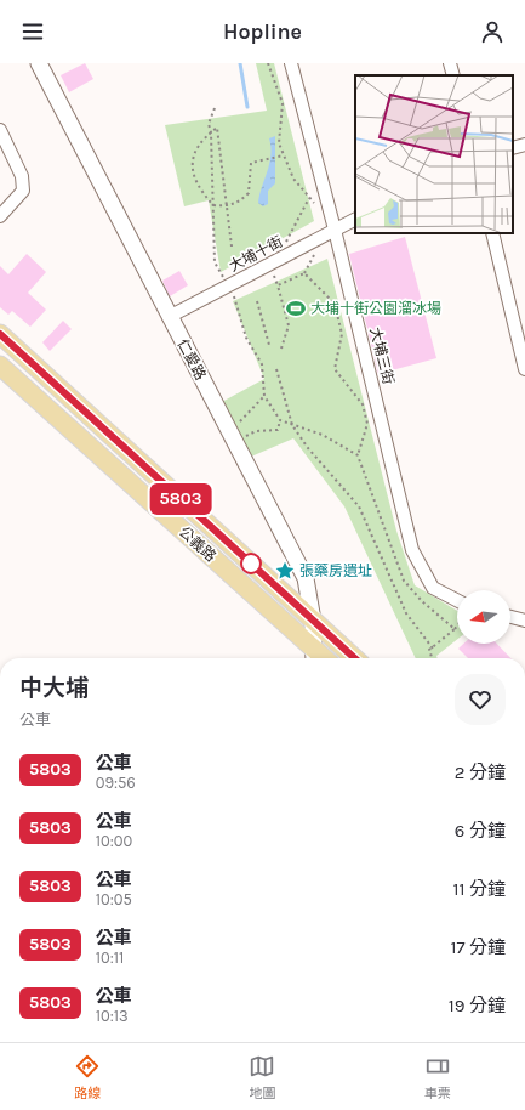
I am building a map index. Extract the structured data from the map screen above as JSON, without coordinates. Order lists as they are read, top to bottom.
{
  "streets": {
    "main road": ["公義路"],
    "street": ["大埔十街", "大埔三街", "仁愛路"]
  },
  "crossings": [
    ["大埔十街", "大埔三街"],
    ["大埔十街", "仁愛路"],
    ["仁愛路", "公義路"]
  ],
  "places": {
    "sports": ["大埔十街公園溜冰場"],
    "place": ["張藥房遺址"]
  },
  "lines": ["bus line 5803"],
  "north": "left",
  "page": {
    "header": "Hopline",
    "on_map": "5803",
    "heading": ["中大埔", "公車"],
    "list": [
      {
        "mark": "5803",
        "name": "公車",
        "note": "09:56",
        "value": "2 分鐘"
      },
      {
        "mark": "5803",
        "name": "公車",
        "note": "10:00",
        "value": "6 分鐘"
      },
      {
        "mark": "5803",
        "name": "公車",
        "note": "10:05",
        "value": "11 分鐘"
      },
      {
        "mark": "5803",
        "name": "公車",
        "note": "10:11",
        "value": "17 分鐘"
      },
      {
        "mark": "5803",
        "name": "公車",
        "note": "10:13",
        "value": "19 分鐘"
      }
    ],
    "tabs": ["路線", "地圖", "車票"]
  }
}
